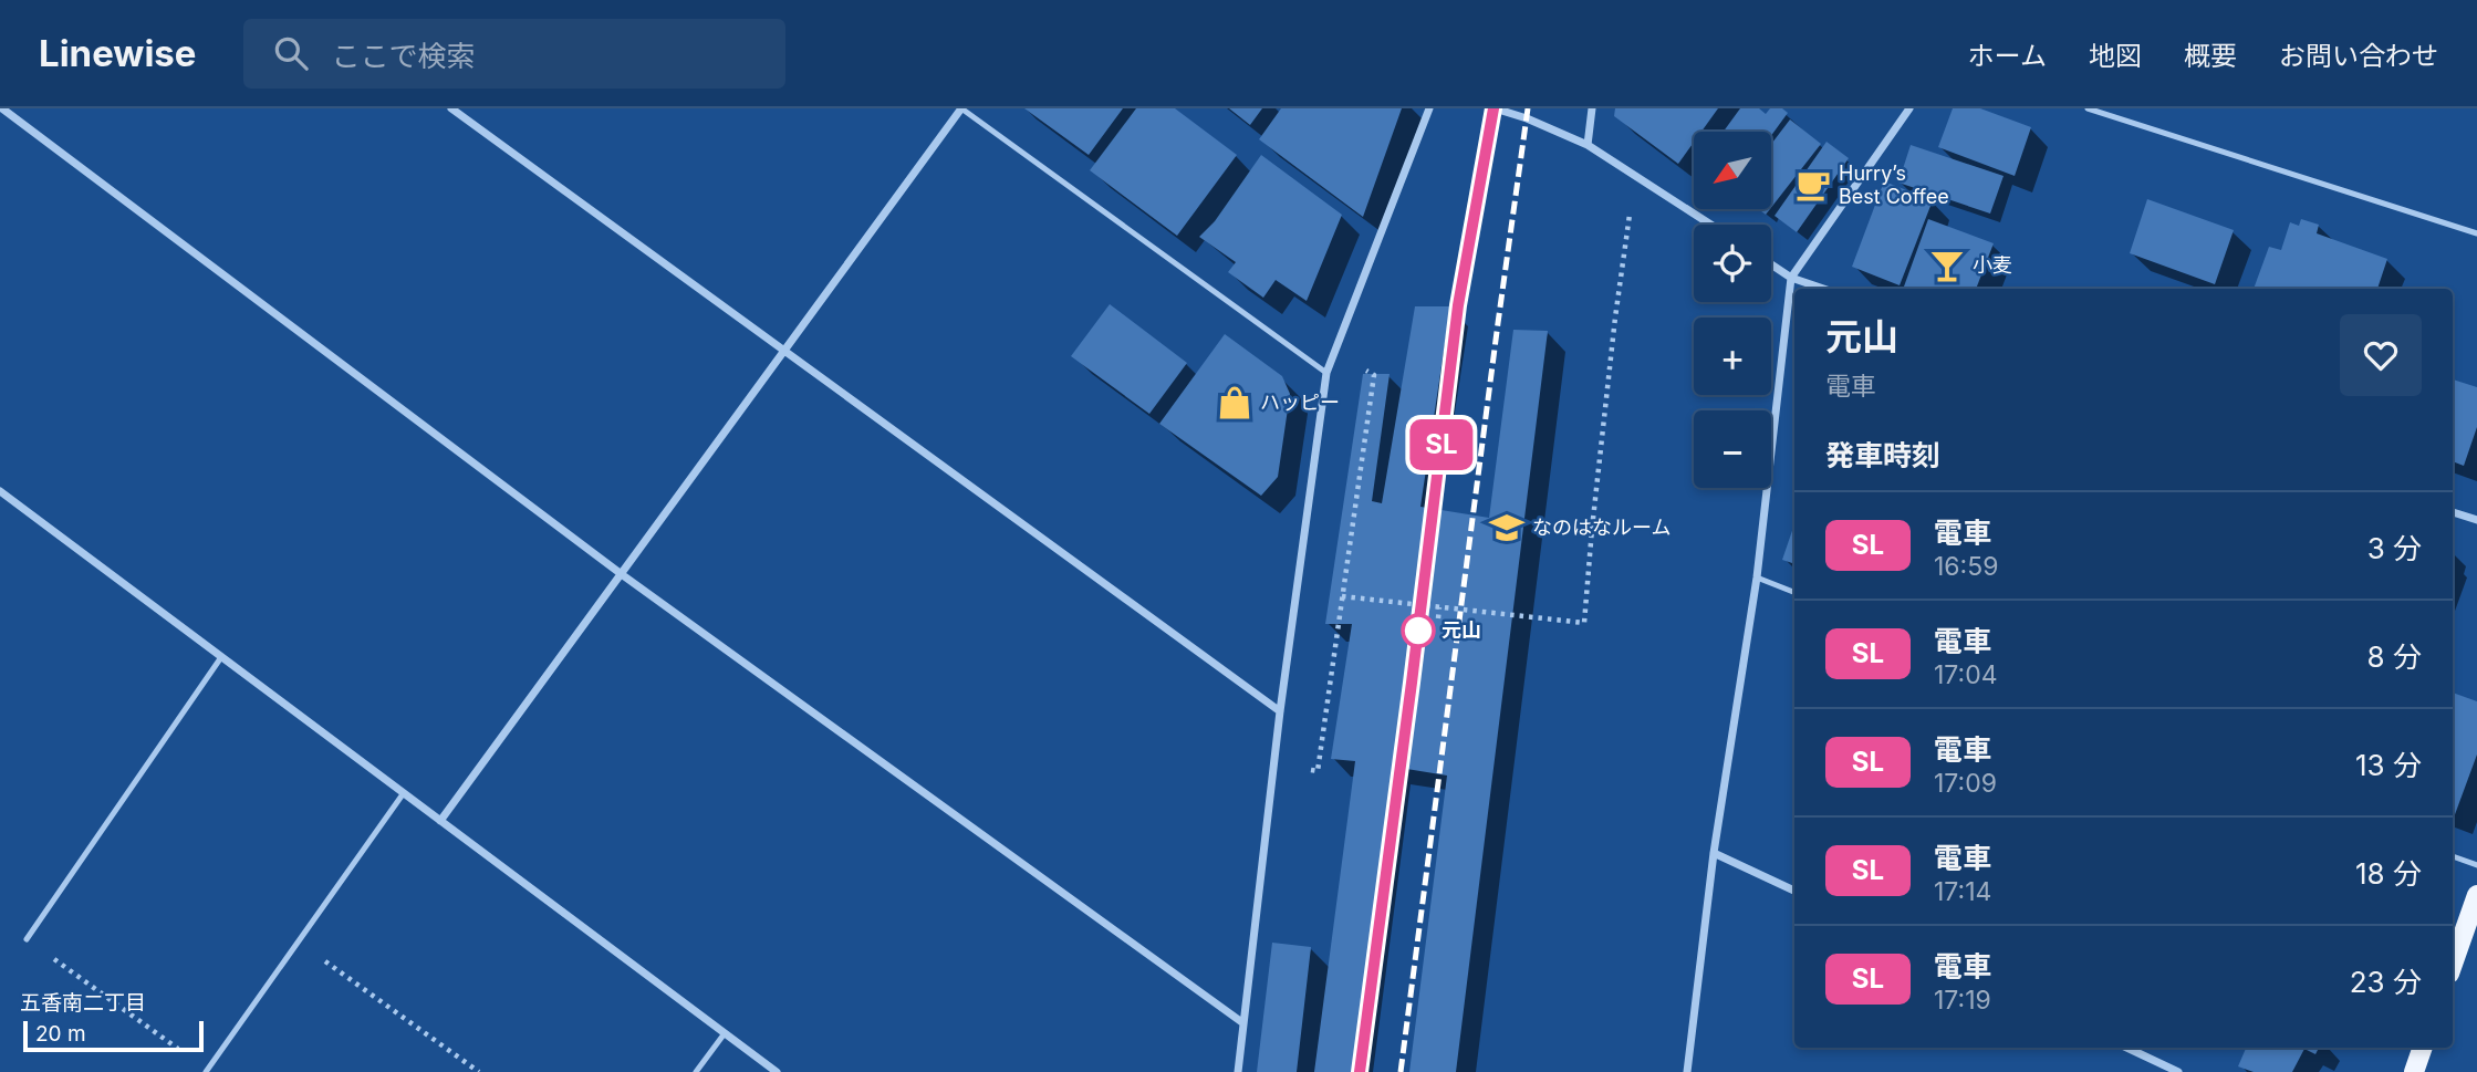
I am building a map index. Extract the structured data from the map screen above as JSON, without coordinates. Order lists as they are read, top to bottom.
{
  "districts": ["五香南二丁目"],
  "places": {
    "cafe": ["Hurry’s Best Coffee"],
    "bar": ["小麦"],
    "shop": ["ハッピー"],
    "school or university": ["なのはなルーム"],
    "other": ["元山"]
  },
  "scale_bar": "20 m",
  "north": "bottom left",
  "page": {
    "header": "Linewise",
    "search": "ここで検索",
    "nav": [
      "ホーム",
      "地図",
      "概要",
      "お問い合わせ"
    ],
    "on_map": "SL",
    "map_buttons": ["+", "−"],
    "heading": [
      ["元山", "電車"],
      "発車時刻"
    ],
    "list": [
      {
        "mark": "SL",
        "name": "電車",
        "note": "16:59",
        "value": "3 分"
      },
      {
        "mark": "SL",
        "name": "電車",
        "note": "17:04",
        "value": "8 分"
      },
      {
        "mark": "SL",
        "name": "電車",
        "note": "17:09",
        "value": "13 分"
      },
      {
        "mark": "SL",
        "name": "電車",
        "note": "17:14",
        "value": "18 分"
      },
      {
        "mark": "SL",
        "name": "電車",
        "note": "17:19",
        "value": "23 分"
      }
    ],
    "scale": "20 m"
  }
}
